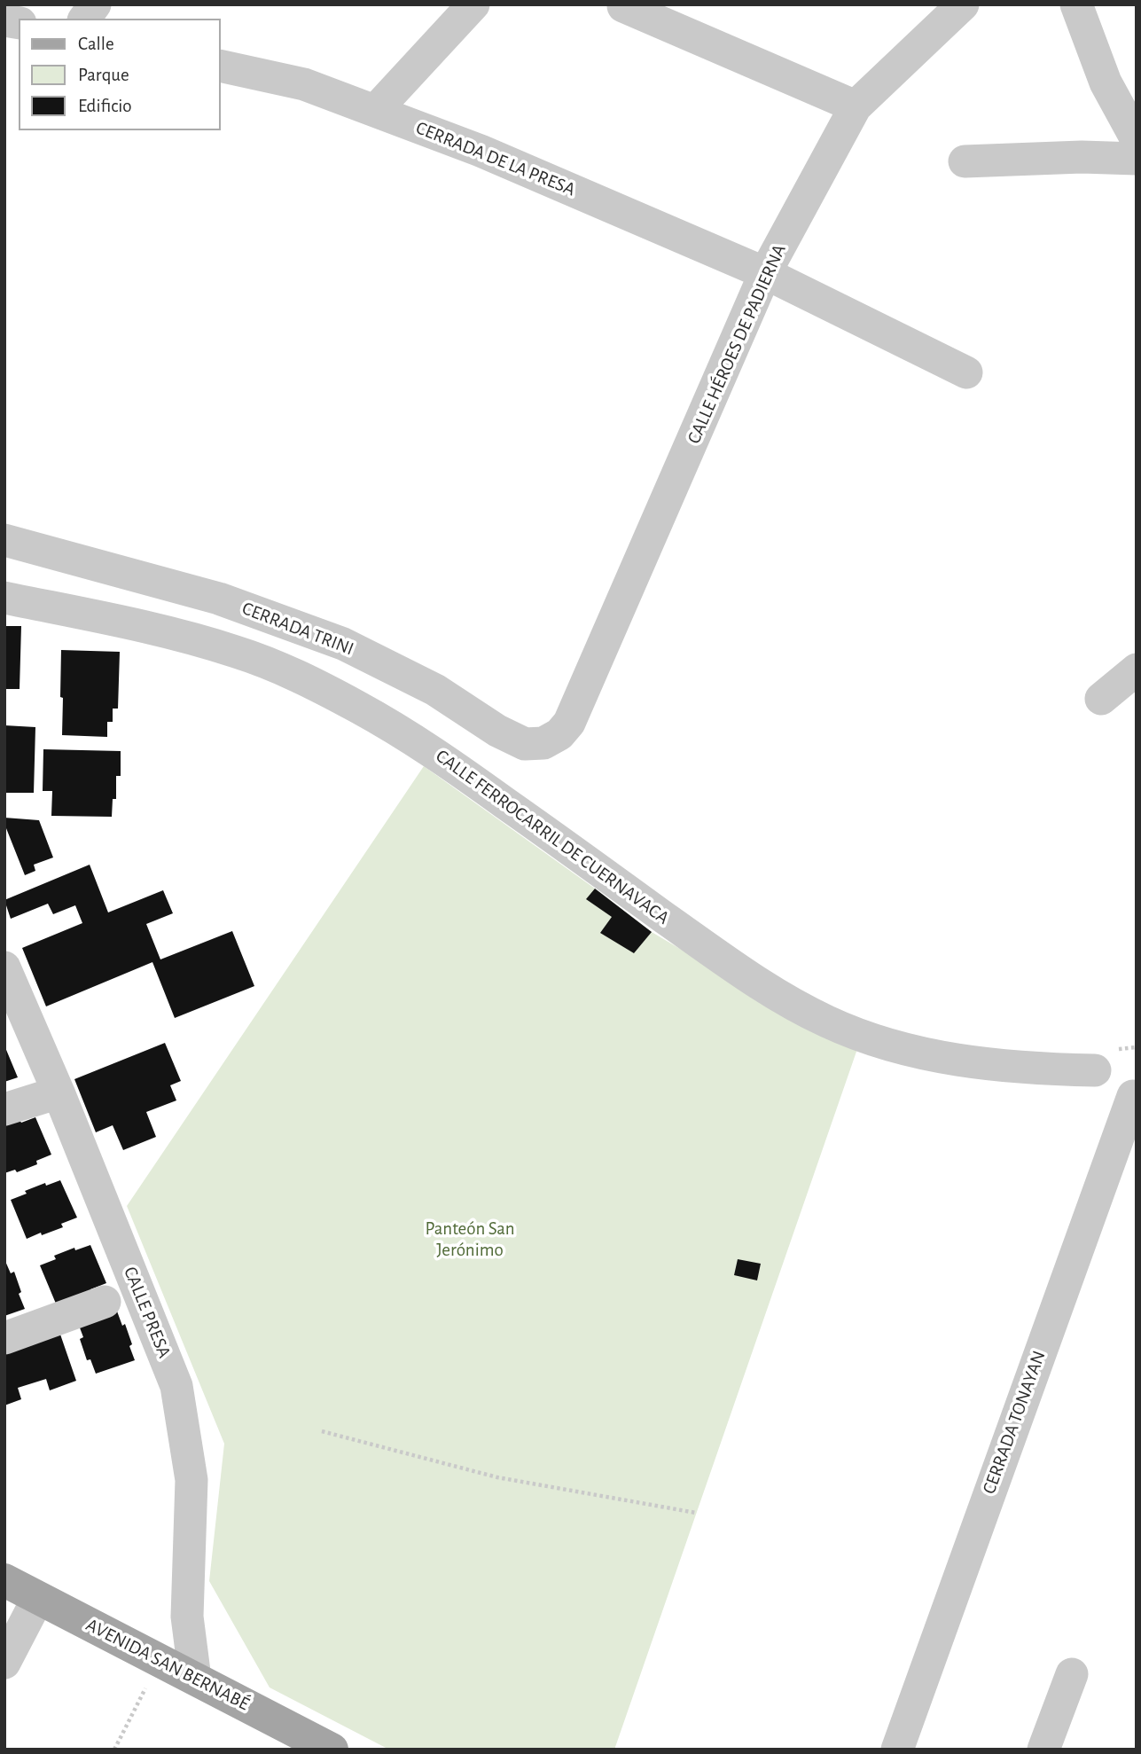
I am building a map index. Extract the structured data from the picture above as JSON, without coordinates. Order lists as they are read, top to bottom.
{
  "streets": {
    "main road": ["AVENIDA SAN BERNABÉ"],
    "street": [
      "CERRADA DE LA PRESA",
      "CALLE HÉROES DE PADIERNA",
      "CERRADA TRINI",
      "CALLE FERROCARRIL DE CUERNAVACA",
      "CALLE PRESA",
      "CERRADA TONAYAN"
    ]
  },
  "crossings": [
    ["CERRADA DE LA PRESA", "CALLE HÉROES DE PADIERNA"],
    ["CALLE HÉROES DE PADIERNA", "CERRADA TRINI"],
    ["CALLE PRESA", "AVENIDA SAN BERNABÉ"]
  ],
  "parks": ["Panteón San Jerónimo"],
  "legend": ["Calle", "Parque", "Edificio"]
}
